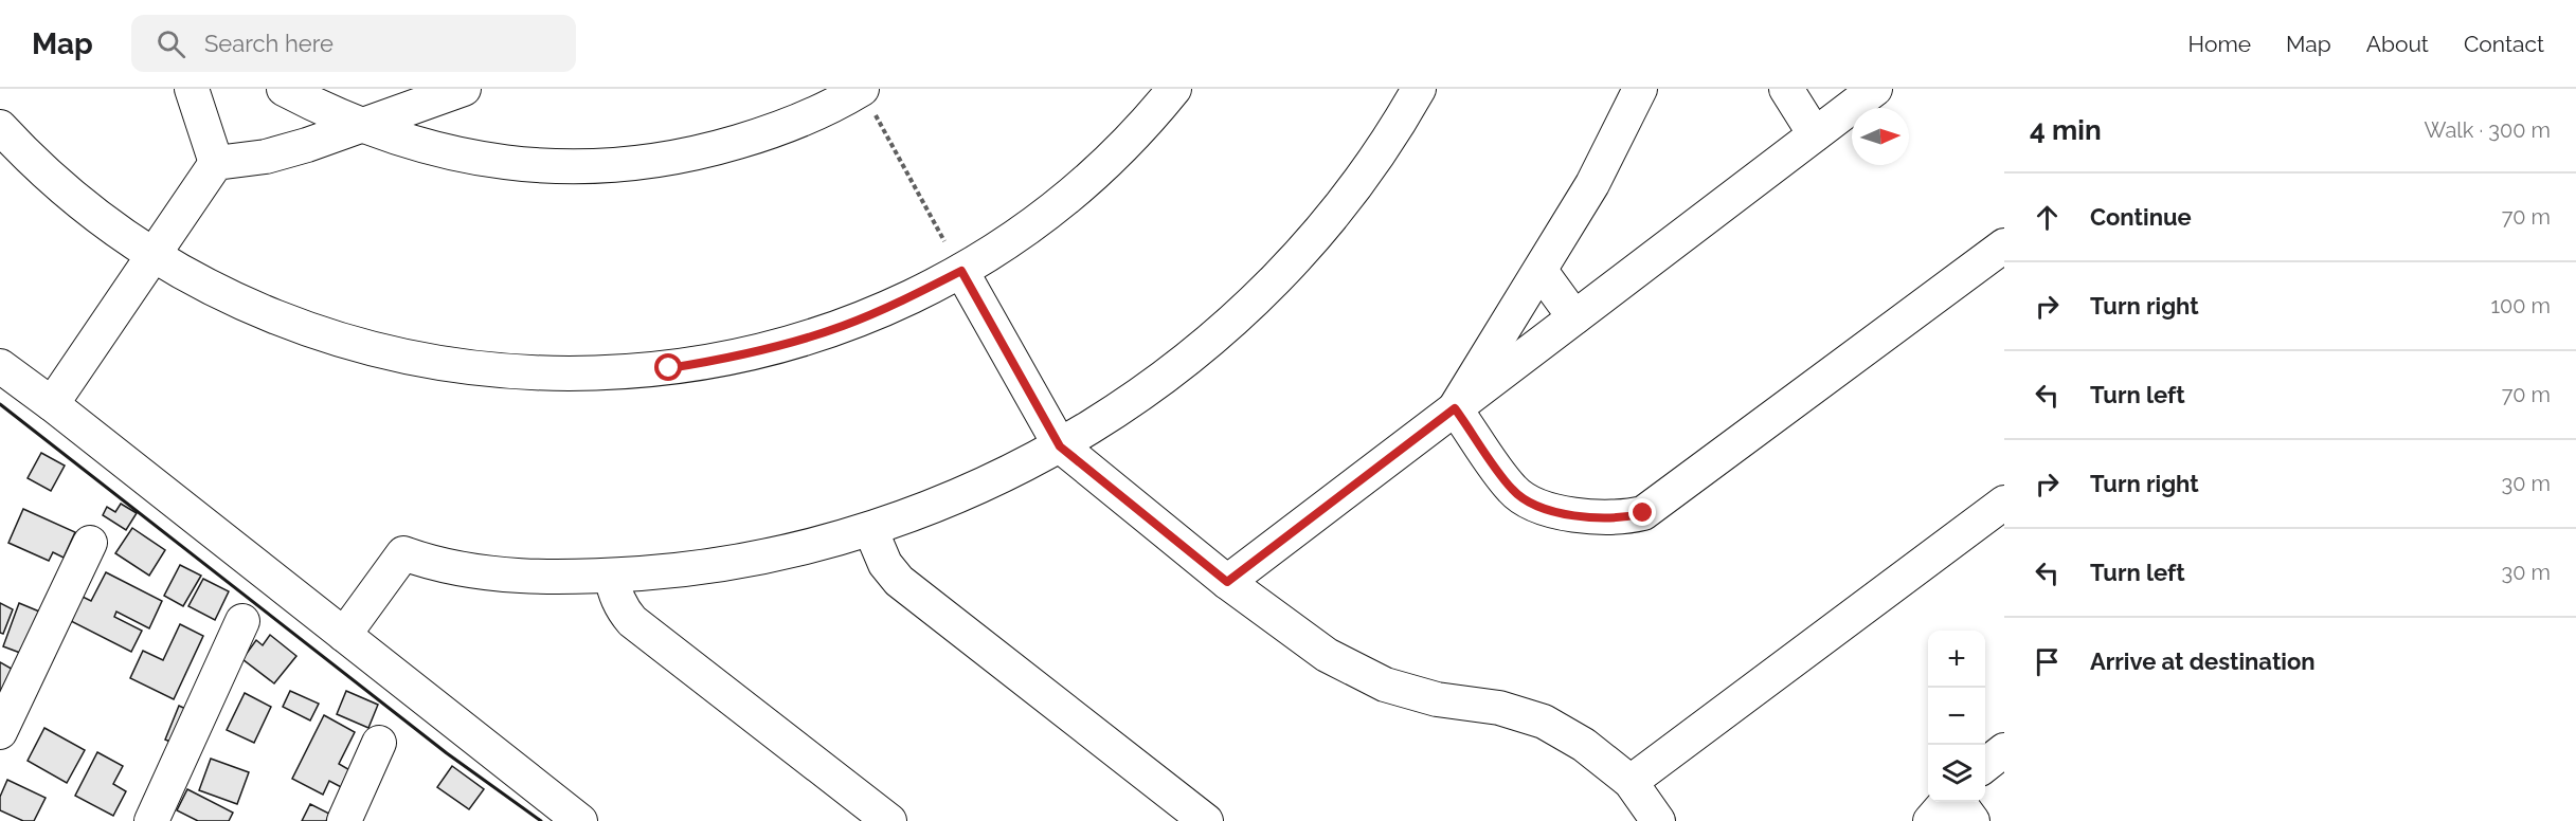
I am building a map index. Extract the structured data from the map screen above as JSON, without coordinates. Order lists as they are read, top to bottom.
{
  "north": "right",
  "page": {
    "header": "Map",
    "search": "Search here",
    "nav": [
      "Home",
      "Map",
      "About",
      "Contact"
    ],
    "heading": ["4 min", "Walk · 300 m"],
    "list": [
      ["Continue", "70 m"],
      ["Turn right", "100 m"],
      ["Turn left", "70 m"],
      ["Turn right", "30 m"],
      ["Turn left", "30 m"],
      "Arrive at destination"
    ],
    "map_buttons": ["+", "−"]
  }
}
